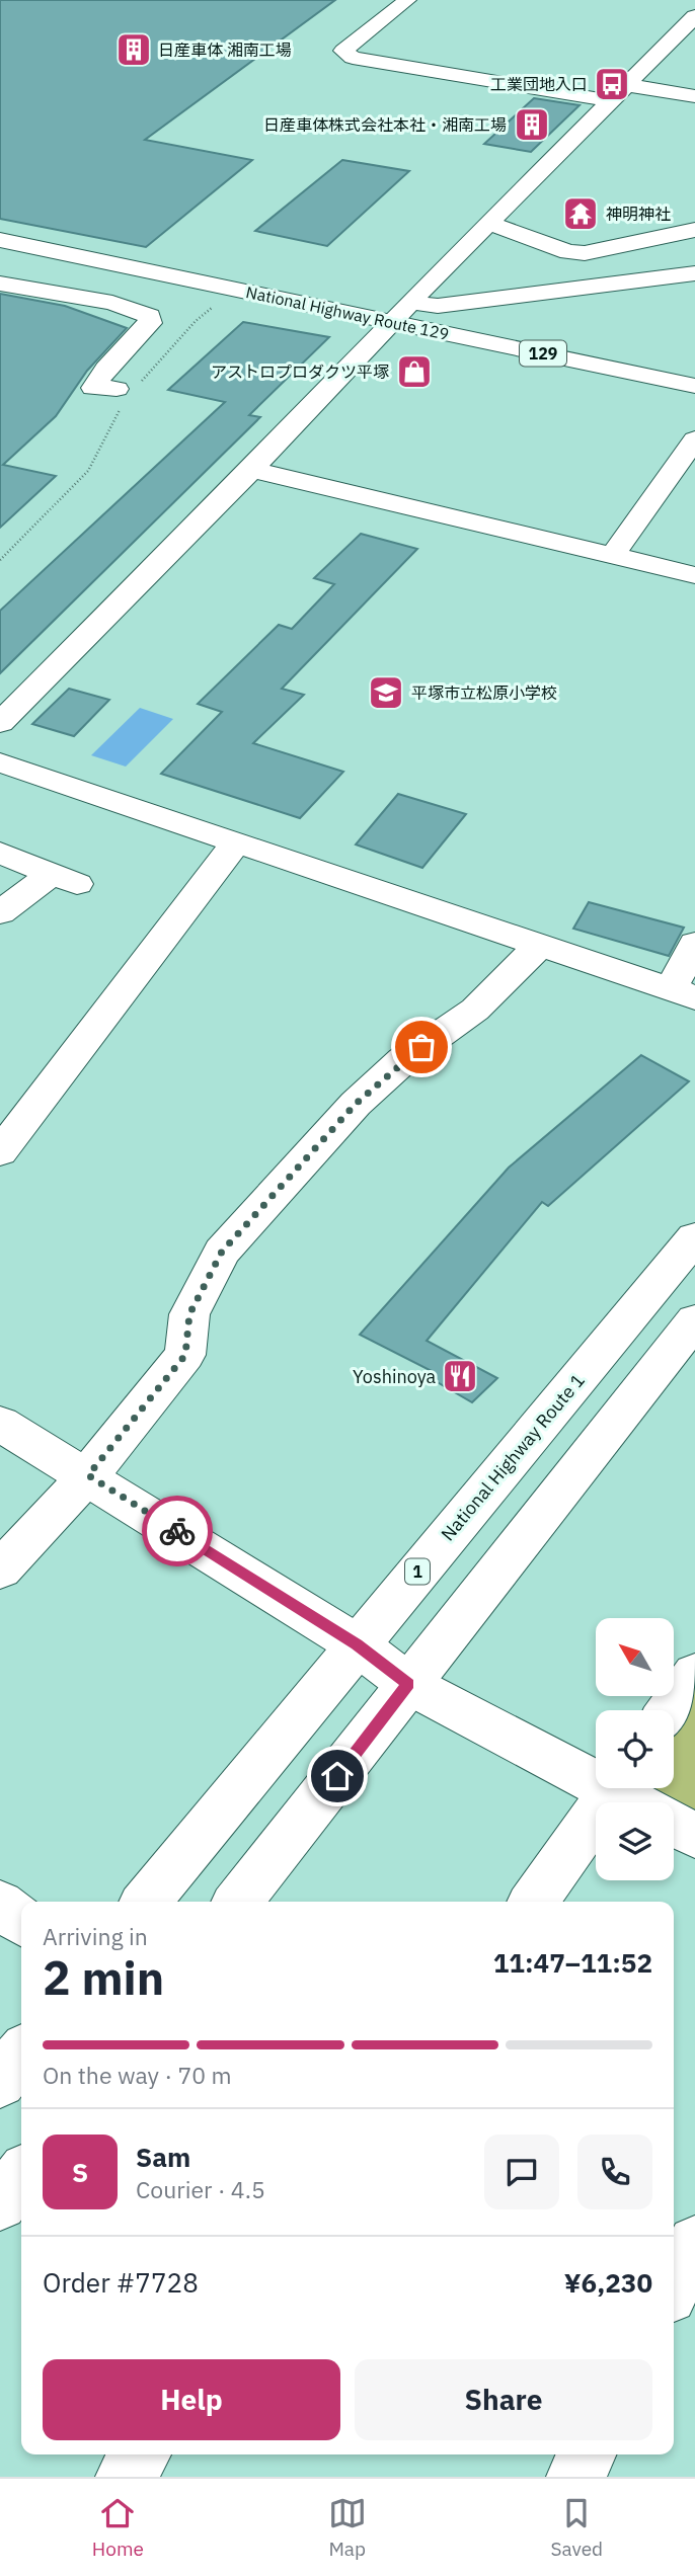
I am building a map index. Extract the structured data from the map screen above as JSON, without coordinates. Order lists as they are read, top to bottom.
{
  "streets": {
    "main road": [
      "National Highway Route 129",
      "129",
      "National Highway Route 1",
      "1"
    ]
  },
  "places": {
    "building": ["日産車体 湘南工場", "日産車体株式会社本社・湘南工場"],
    "bus stop": ["工業団地入口"],
    "temple": ["神明神社"],
    "shop": ["アストロプロダクツ平塚"],
    "school or university": ["平塚市立松原小学校"],
    "restaurant": ["Yoshinoya"]
  },
  "north": "top left",
  "page": {
    "heading": ["2 min", "Arriving in", "11:47–11:52"],
    "panel": [
      "Sam",
      "Courier · 4.5",
      "Order #7728",
      "¥6,230"
    ],
    "bar": "On the way · 70 m",
    "round": "S",
    "buttons": ["Help", "Share"],
    "tabs": ["Home", "Map", "Saved"]
  }
}
